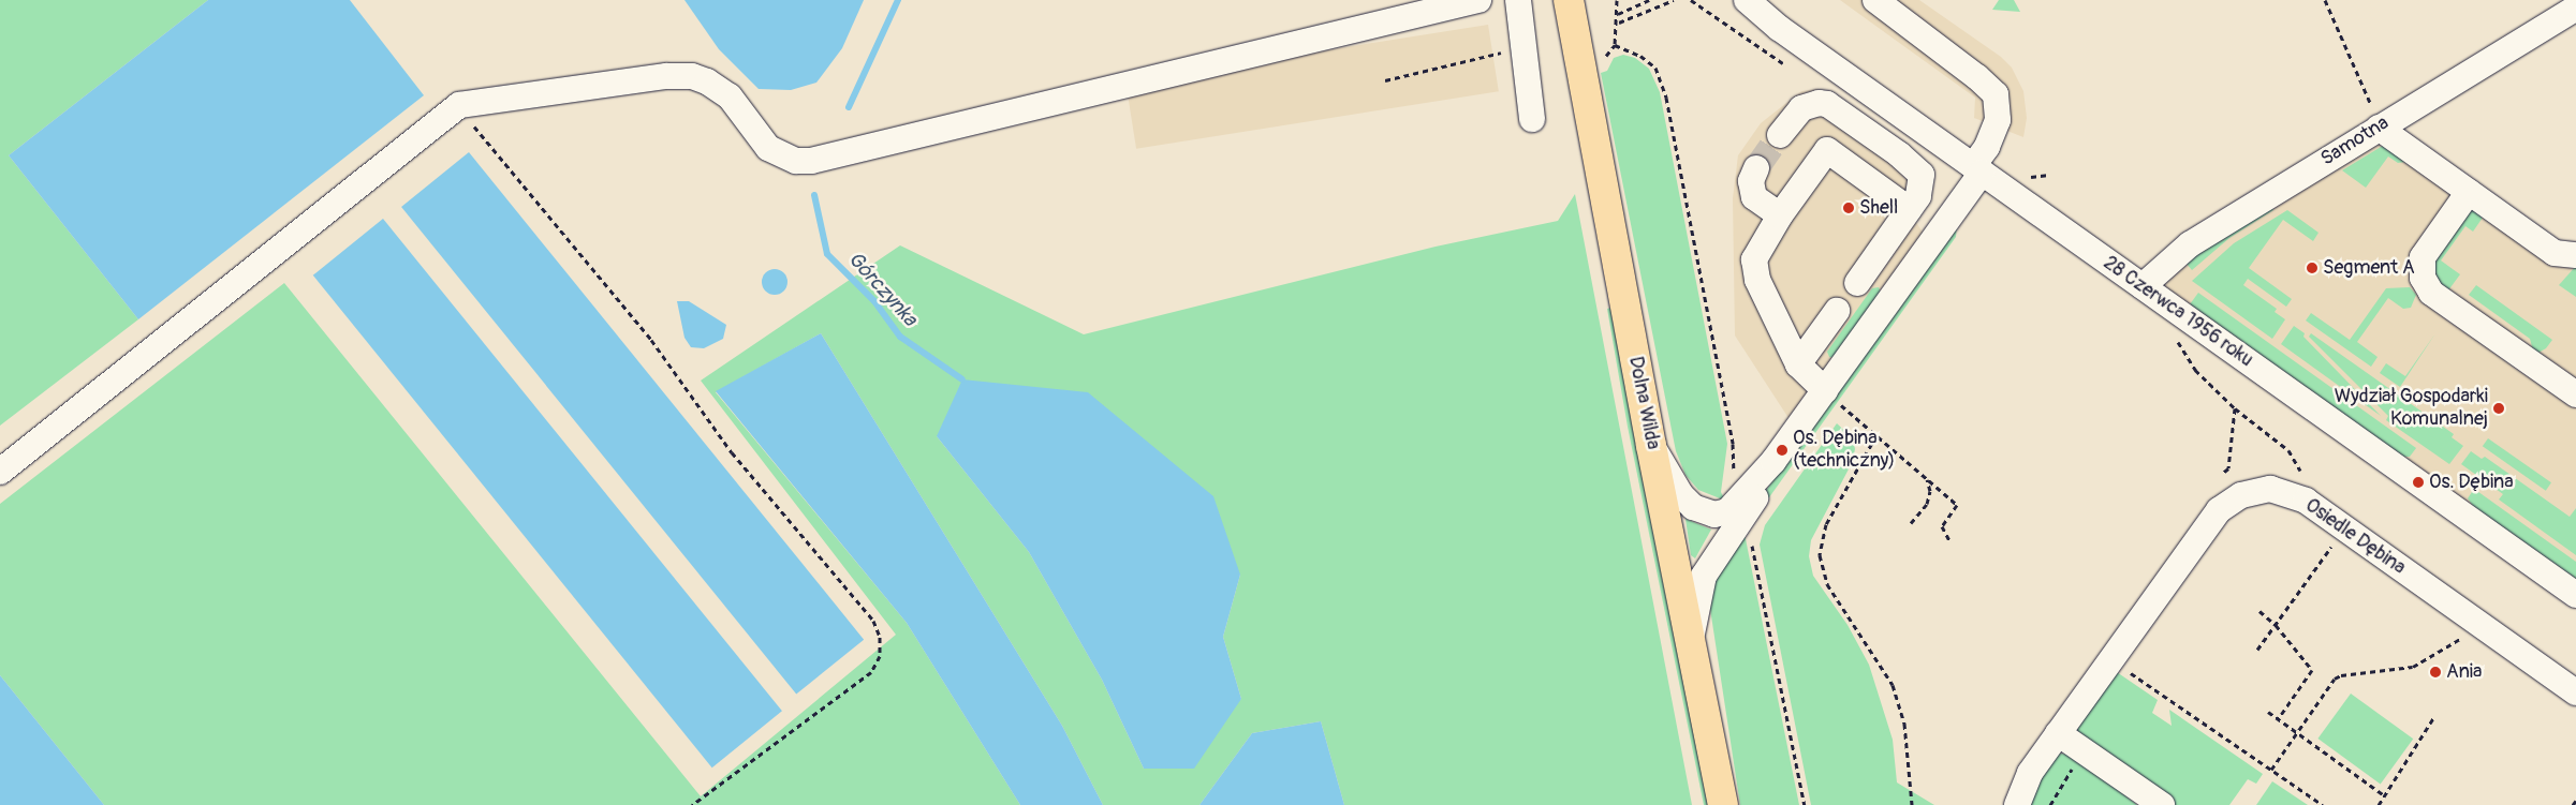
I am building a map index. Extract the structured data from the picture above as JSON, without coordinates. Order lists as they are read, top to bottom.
{
  "streets": {
    "main road": ["Dolna Wilda"],
    "street": ["Samotna", "28 Czerwca 1956 roku", "Osiedle Dębina"]
  },
  "crossings": [
    ["Samotna", "28 Czerwca 1956 roku"]
  ],
  "water": ["Górczynka"],
  "places": [
    "Shell",
    "Segment A",
    "Wydział Gospodarki Komunalnej",
    "Os. Dębina (techniczny)",
    "Os. Dębina",
    "Ania"
  ]
}
